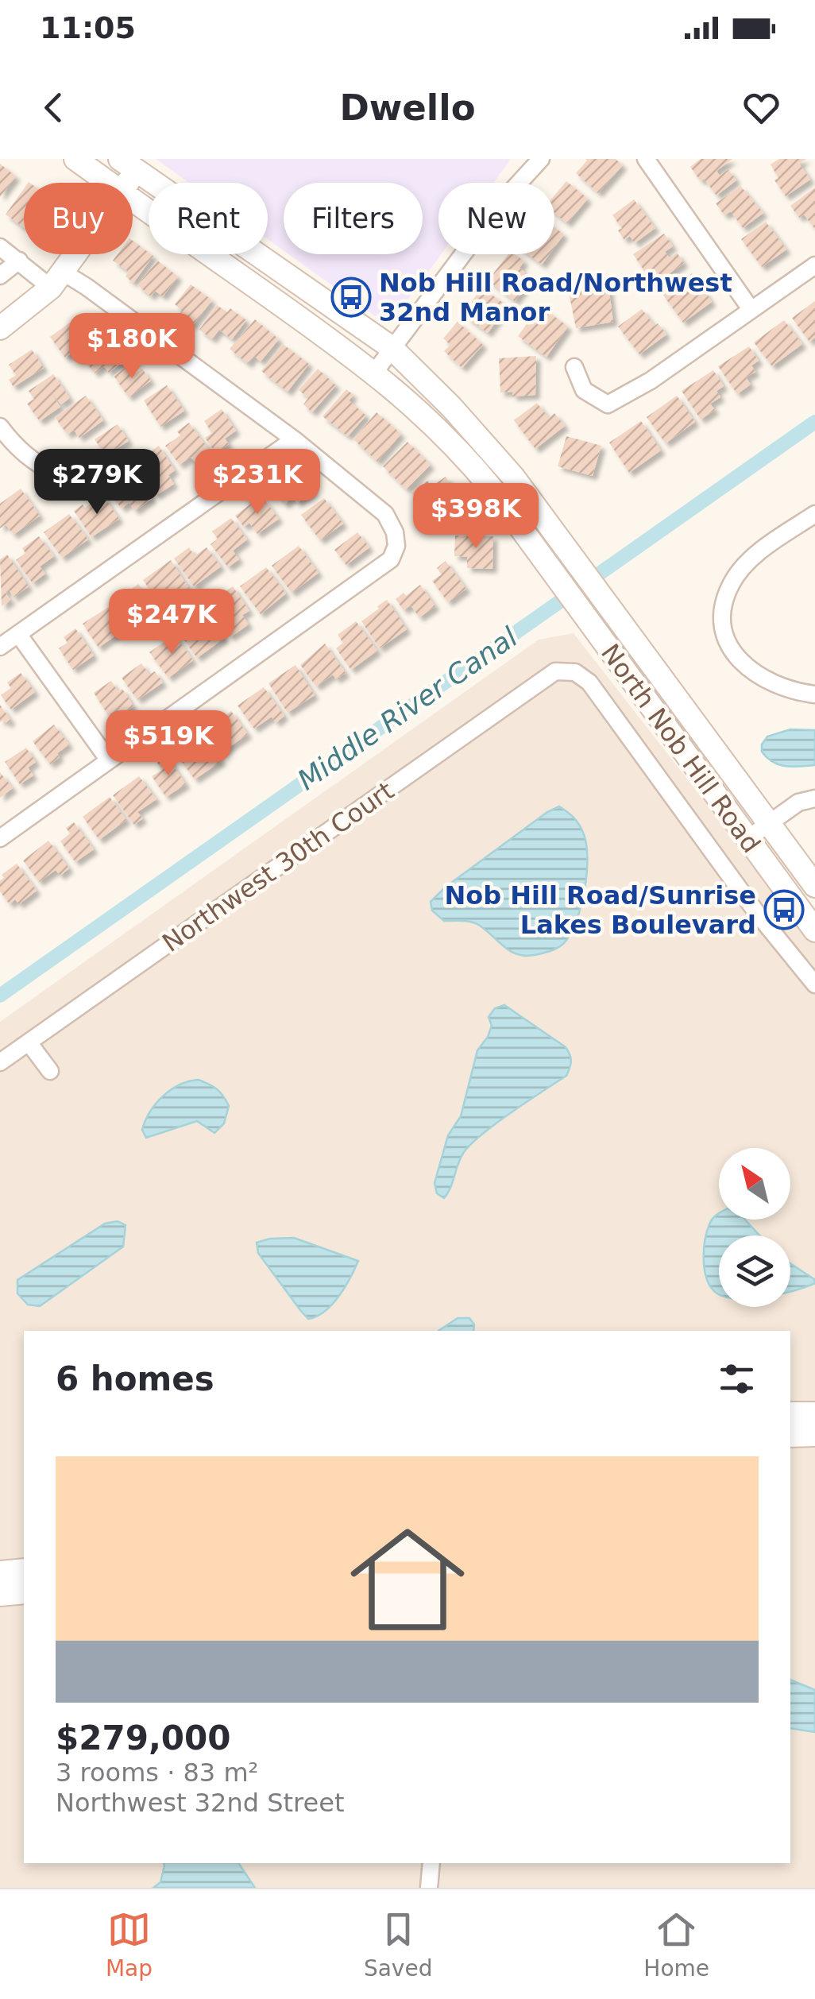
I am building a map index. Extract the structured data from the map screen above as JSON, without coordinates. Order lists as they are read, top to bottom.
{
  "streets": {
    "main road": ["North Nob Hill Road"],
    "street": ["Northwest 30th Court"]
  },
  "water": ["Middle River Canal"],
  "places": {
    "bus stop": ["Nob Hill Road/Northwest 32nd Manor", "Nob Hill Road/Sunrise Lakes Boulevard"]
  },
  "north": "top left",
  "page": {
    "status": "11:05",
    "header": "Dwello",
    "chip": [
      "Buy",
      "Rent",
      "Filters",
      "New"
    ],
    "price": [
      "$180K",
      "$279K",
      "$231K",
      "$398K",
      "$247K",
      "$519K"
    ],
    "heading": "6 homes",
    "list": [
      {
        "name": "$279,000",
        "note": "3 rooms · 83 m² · Northwest 32nd Street"
      }
    ],
    "tabs": ["Map", "Saved", "Home"]
  }
}
